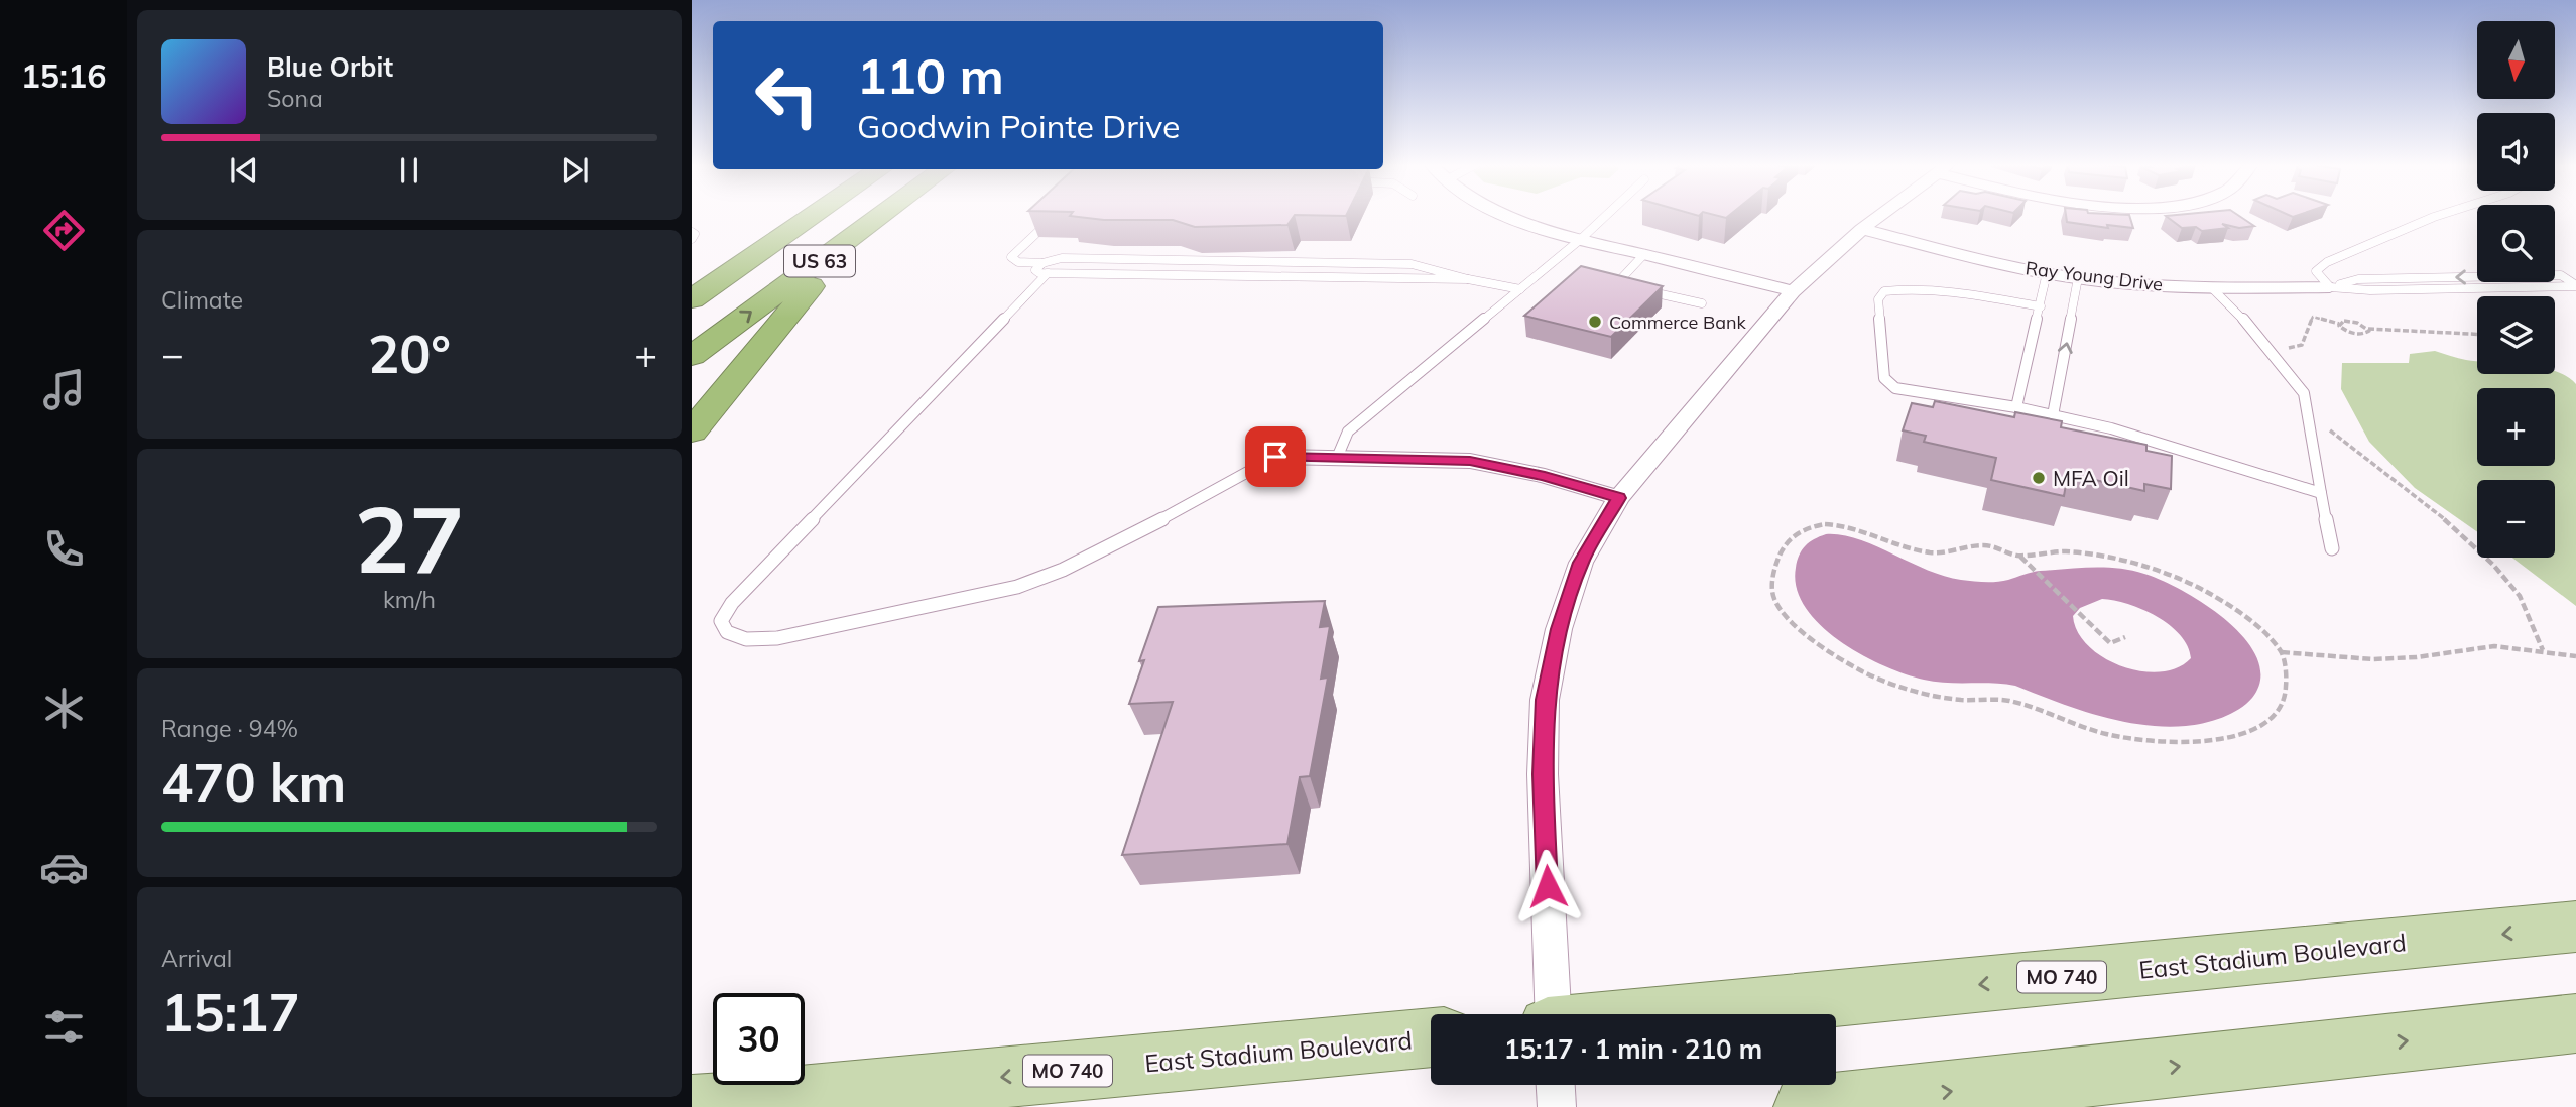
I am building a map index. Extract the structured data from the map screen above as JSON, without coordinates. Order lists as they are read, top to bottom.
{
  "streets": {
    "highway": ["US 63"],
    "main road": ["East Stadium Boulevard", "MO 740"],
    "street": ["Ray Young Drive"]
  },
  "places": ["Commerce Bank", "MFA Oil"],
  "north": "bottom",
  "page": {
    "tabs": "15:16",
    "map_buttons": ["+", "−"],
    "turn": ["110 m", "Goodwin Pointe Drive"],
    "song": ["Blue Orbit", "Sona"],
    "tile": [
      "Climate",
      ["27", "km/h"],
      ["Range · 94%", "470 km"],
      ["Arrival", "15:17"]
    ],
    "heat": ["−", "20°", "+"],
    "limit": "30",
    "trip": "15:17 · 1 min · 210 m"
  }
}
